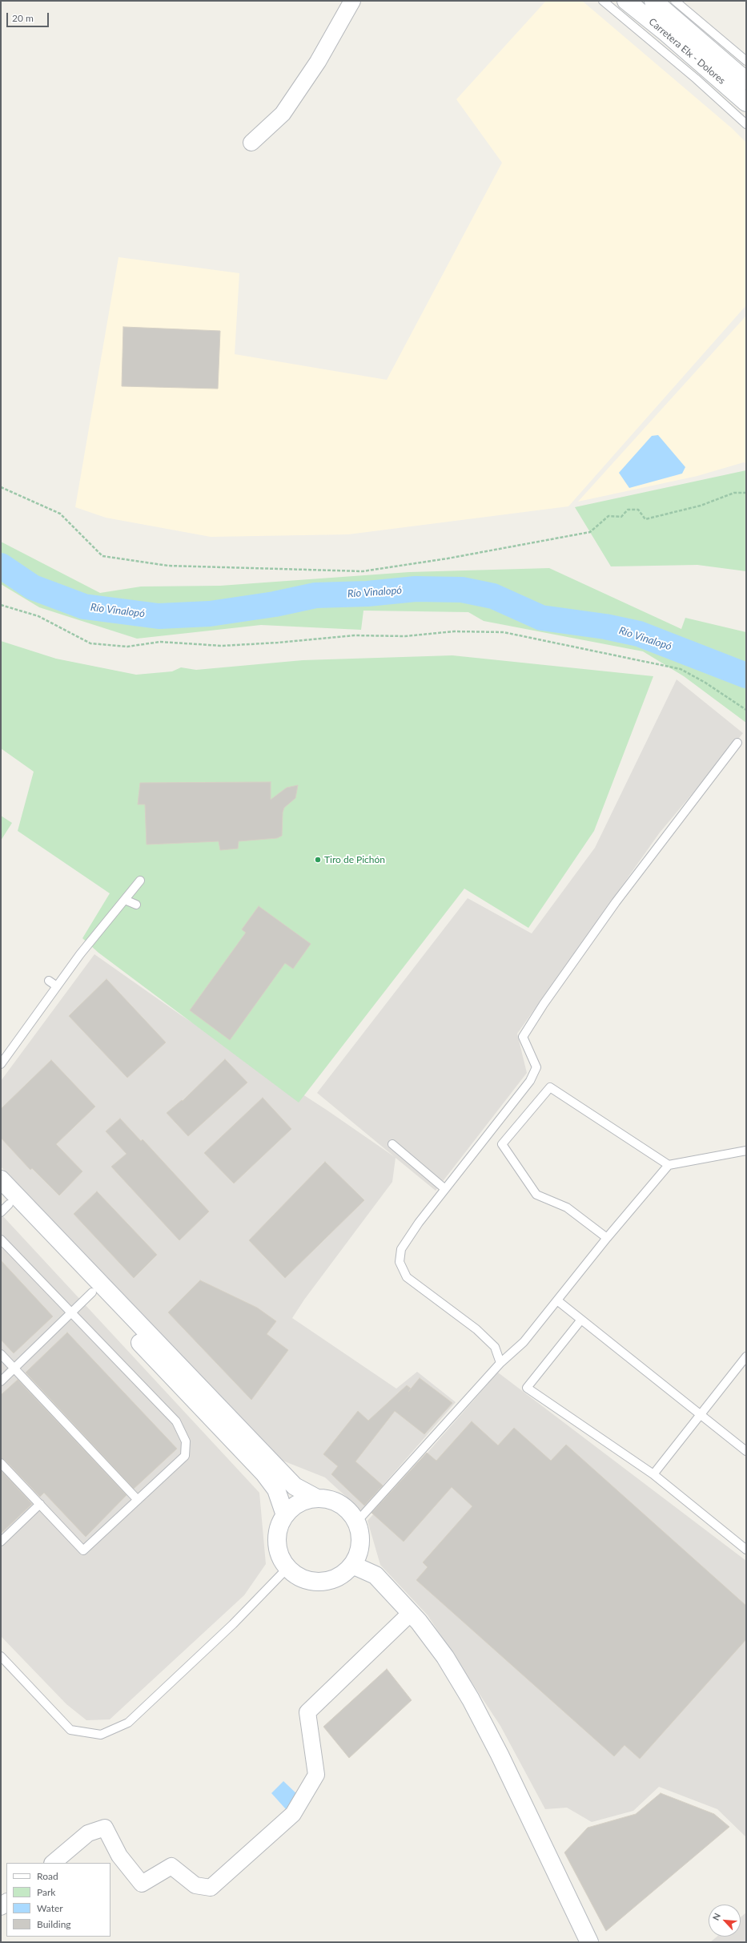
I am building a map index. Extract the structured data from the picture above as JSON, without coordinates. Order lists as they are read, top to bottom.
{
  "streets": {
    "main road": ["Carretera Elx - Dolores"]
  },
  "water": ["Río Vinalopó"],
  "places": ["Tiro de Pichón"],
  "legend": [
    "Road",
    "Park",
    "Water",
    "Building"
  ],
  "scale_bar": "20 m",
  "north": "top left"
}
